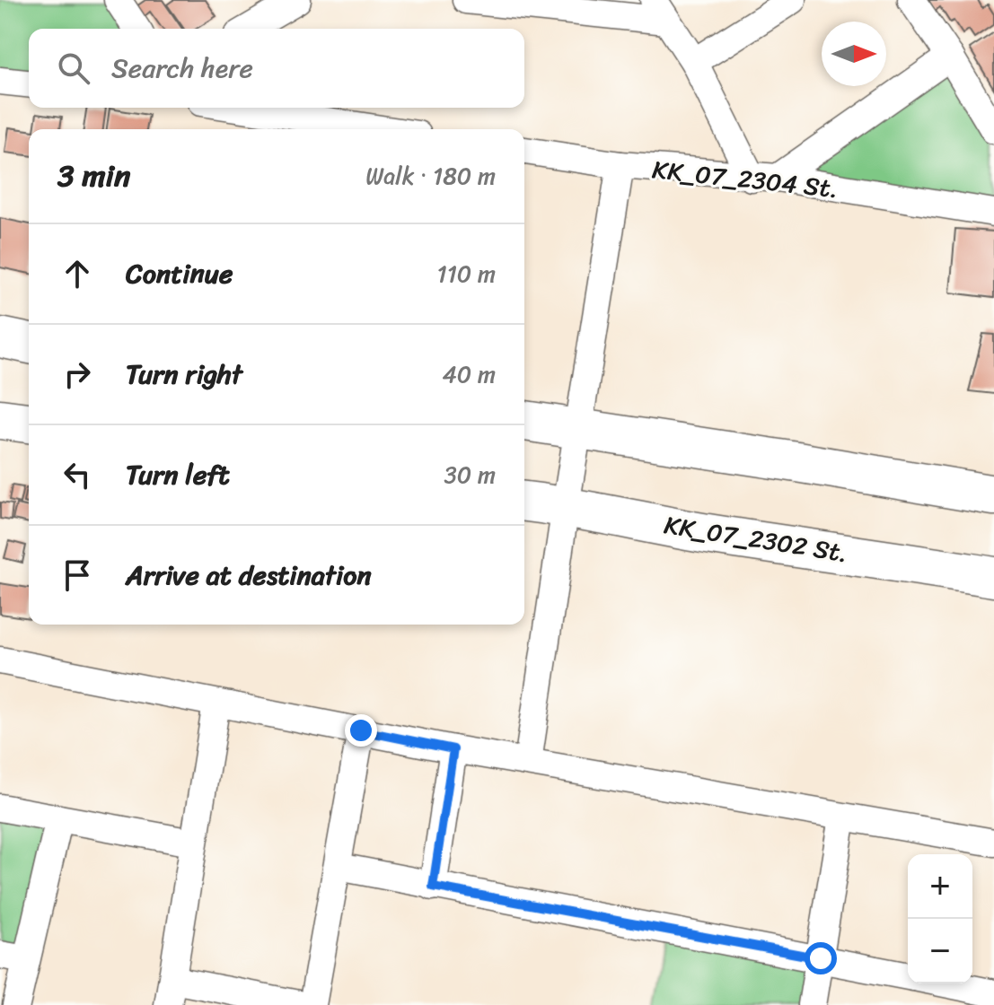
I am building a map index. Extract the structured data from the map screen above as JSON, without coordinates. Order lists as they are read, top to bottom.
{
  "streets": {
    "main road": ["KK_07_2302 St."],
    "street": ["KK_07_2304 St."]
  },
  "north": "right",
  "page": {
    "search": "Search here",
    "heading": ["3 min", "Walk · 180 m"],
    "list": [
      ["Continue", "110 m"],
      ["Turn right", "40 m"],
      ["Turn left", "30 m"],
      "Arrive at destination"
    ],
    "map_buttons": ["+", "−"]
  }
}
